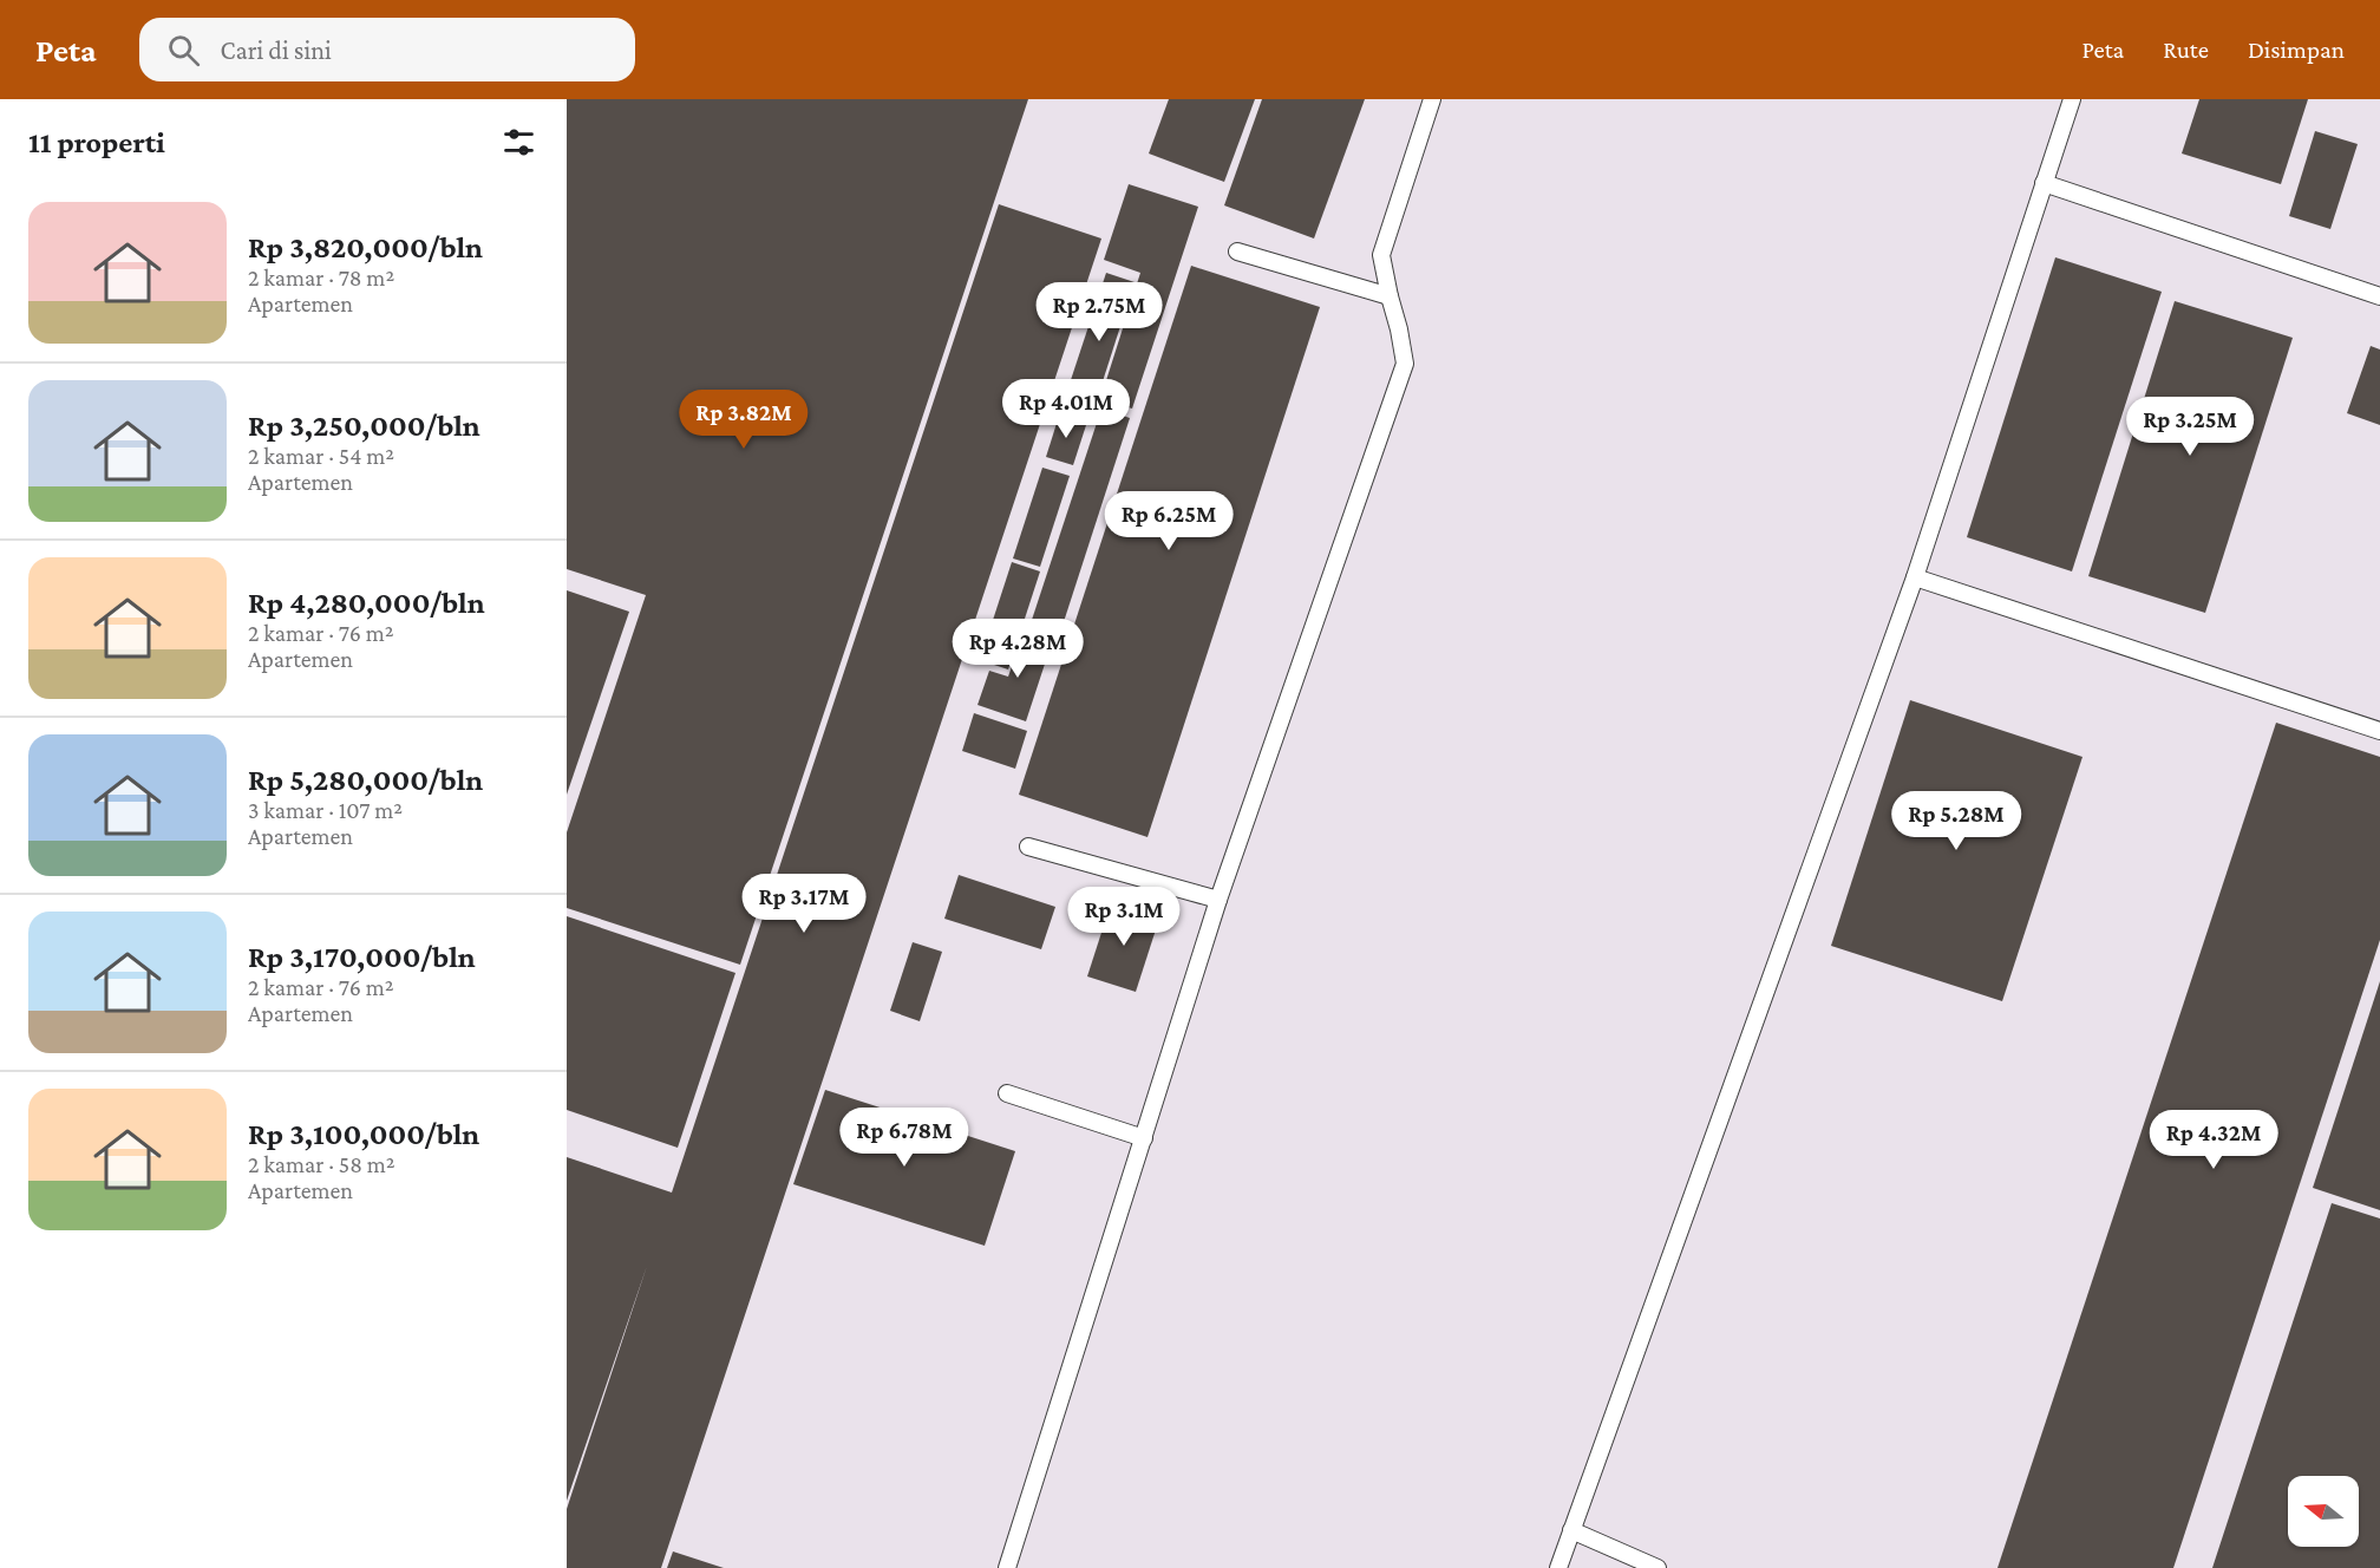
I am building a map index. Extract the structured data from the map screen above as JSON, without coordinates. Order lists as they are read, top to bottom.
{
  "north": "left",
  "page": {
    "header": "Peta",
    "search": "Cari di sini",
    "nav": ["Peta", "Rute", "Disimpan"],
    "heading": "11 properti",
    "list": [
      {
        "name": "Rp 3,820,000/bln",
        "note": "2 kamar · 78 m² · Apartemen"
      },
      {
        "name": "Rp 3,250,000/bln",
        "note": "2 kamar · 54 m² · Apartemen"
      },
      {
        "name": "Rp 4,280,000/bln",
        "note": "2 kamar · 76 m² · Apartemen"
      },
      {
        "name": "Rp 5,280,000/bln",
        "note": "3 kamar · 107 m² · Apartemen"
      },
      {
        "name": "Rp 3,170,000/bln",
        "note": "2 kamar · 76 m² · Apartemen"
      },
      {
        "name": "Rp 3,100,000/bln",
        "note": "2 kamar · 58 m² · Apartemen"
      }
    ],
    "price": [
      "Rp 2.75M",
      "Rp 4.01M",
      "Rp 3.82M",
      "Rp 3.25M",
      "Rp 6.25M",
      "Rp 4.28M",
      "Rp 5.28M",
      "Rp 3.17M",
      "Rp 3.1M",
      "Rp 6.78M",
      "Rp 4.32M"
    ]
  }
}
